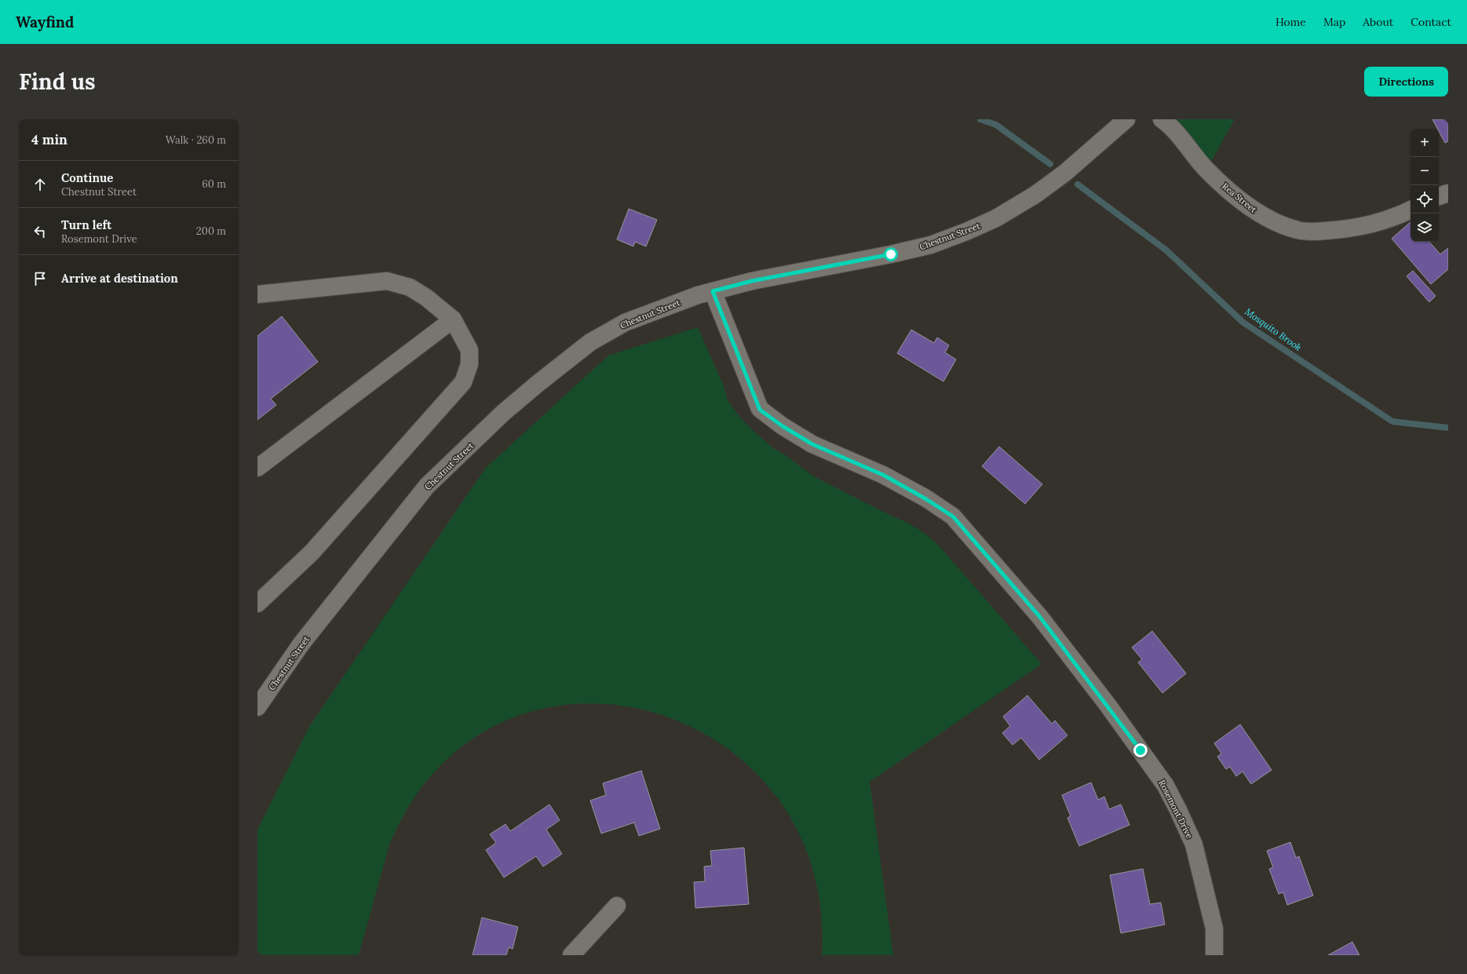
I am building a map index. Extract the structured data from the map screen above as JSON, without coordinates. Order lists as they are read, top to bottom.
{
  "streets": {
    "street": ["Rea Street", "Chestnut Street", "Rosemont Drive"]
  },
  "crossings": [
    ["Chestnut Street", "Rosemont Drive"]
  ],
  "water": ["Mosquito Brook"],
  "page": {
    "header": "Wayfind",
    "nav": [
      "Home",
      "Map",
      "About",
      "Contact"
    ],
    "buttons": "Directions",
    "title": "Find us",
    "heading": ["4 min", "Walk · 260 m"],
    "map_buttons": ["+", "−"],
    "list": [
      ["Continue", "Chestnut Street", "60 m"],
      ["Turn left", "Rosemont Drive", "200 m"],
      "Arrive at destination"
    ]
  }
}
